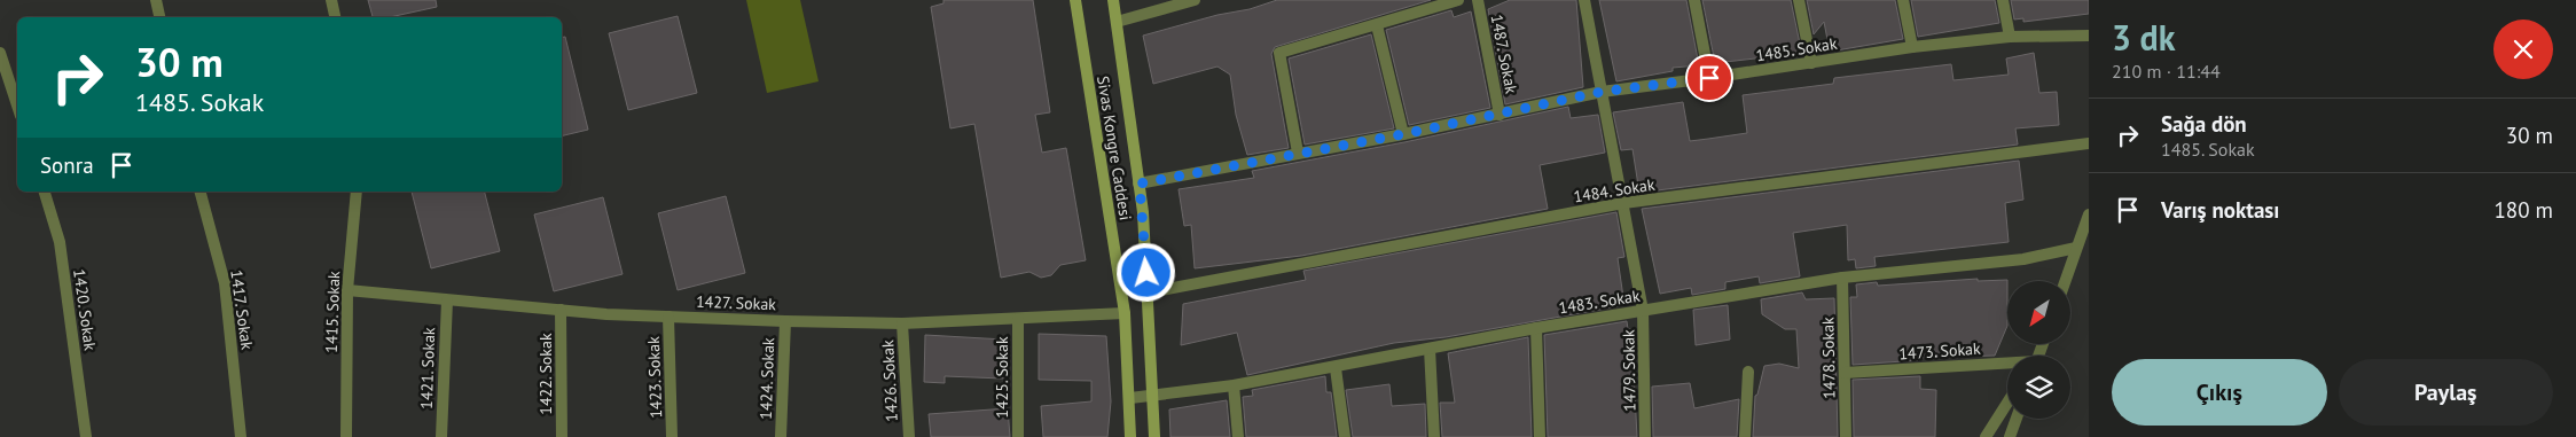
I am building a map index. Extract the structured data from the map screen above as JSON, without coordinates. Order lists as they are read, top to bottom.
{
  "streets": {
    "main road": ["Sivas Kongre Caddesi"],
    "street": [
      "1485. Sokak",
      "1487. Sokak",
      "1484. Sokak",
      "1483. Sokak",
      "1427. Sokak",
      "1420. Sokak",
      "1417. Sokak",
      "1415. Sokak",
      "1473. Sokak",
      "1478. Sokak",
      "1421. Sokak",
      "1479. Sokak",
      "1422. Sokak",
      "1423. Sokak",
      "1425. Sokak",
      "1424. Sokak",
      "1426. Sokak"
    ]
  },
  "crossings": [
    ["1485. Sokak", "1487. Sokak"],
    ["1485. Sokak", "Sivas Kongre Caddesi"],
    ["1485. Sokak", "1479. Sokak"],
    ["Sivas Kongre Caddesi", "1484. Sokak"],
    ["Sivas Kongre Caddesi", "1483. Sokak"],
    ["Sivas Kongre Caddesi", "1427. Sokak"],
    ["1484. Sokak", "1479. Sokak"],
    ["1483. Sokak", "1478. Sokak"],
    ["1483. Sokak", "1479. Sokak"],
    ["1427. Sokak", "1415. Sokak"],
    ["1427. Sokak", "1421. Sokak"],
    ["1427. Sokak", "1422. Sokak"],
    ["1427. Sokak", "1423. Sokak"],
    ["1427. Sokak", "1425. Sokak"],
    ["1427. Sokak", "1424. Sokak"],
    ["1427. Sokak", "1426. Sokak"],
    ["1473. Sokak", "1478. Sokak"]
  ],
  "north": "bottom left",
  "page": {
    "heading": ["3 dk", "210 m · 11:44"],
    "turn": ["30 m", "1485. Sokak"],
    "list": [
      {
        "name": "Sağa dön",
        "note": "1485. Sokak",
        "value": "30 m"
      },
      {
        "name": "Varış noktası",
        "value": "180 m"
      }
    ],
    "then": "Sonra",
    "buttons": ["Çıkış", "Paylaş"]
  }
}
